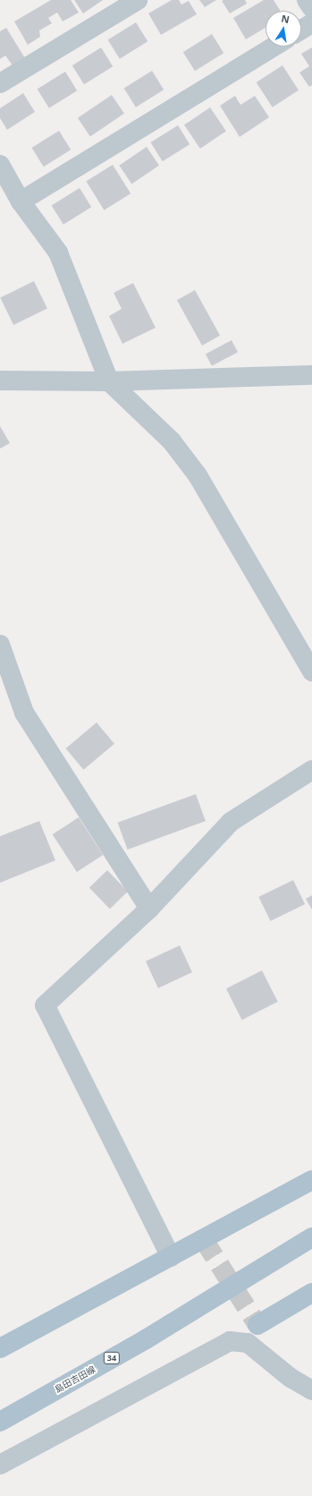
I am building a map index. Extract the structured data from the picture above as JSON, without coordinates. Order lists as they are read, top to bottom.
{
  "streets": {
    "main road": ["34", "島田吉田線"]
  },
  "north": "top"
}
